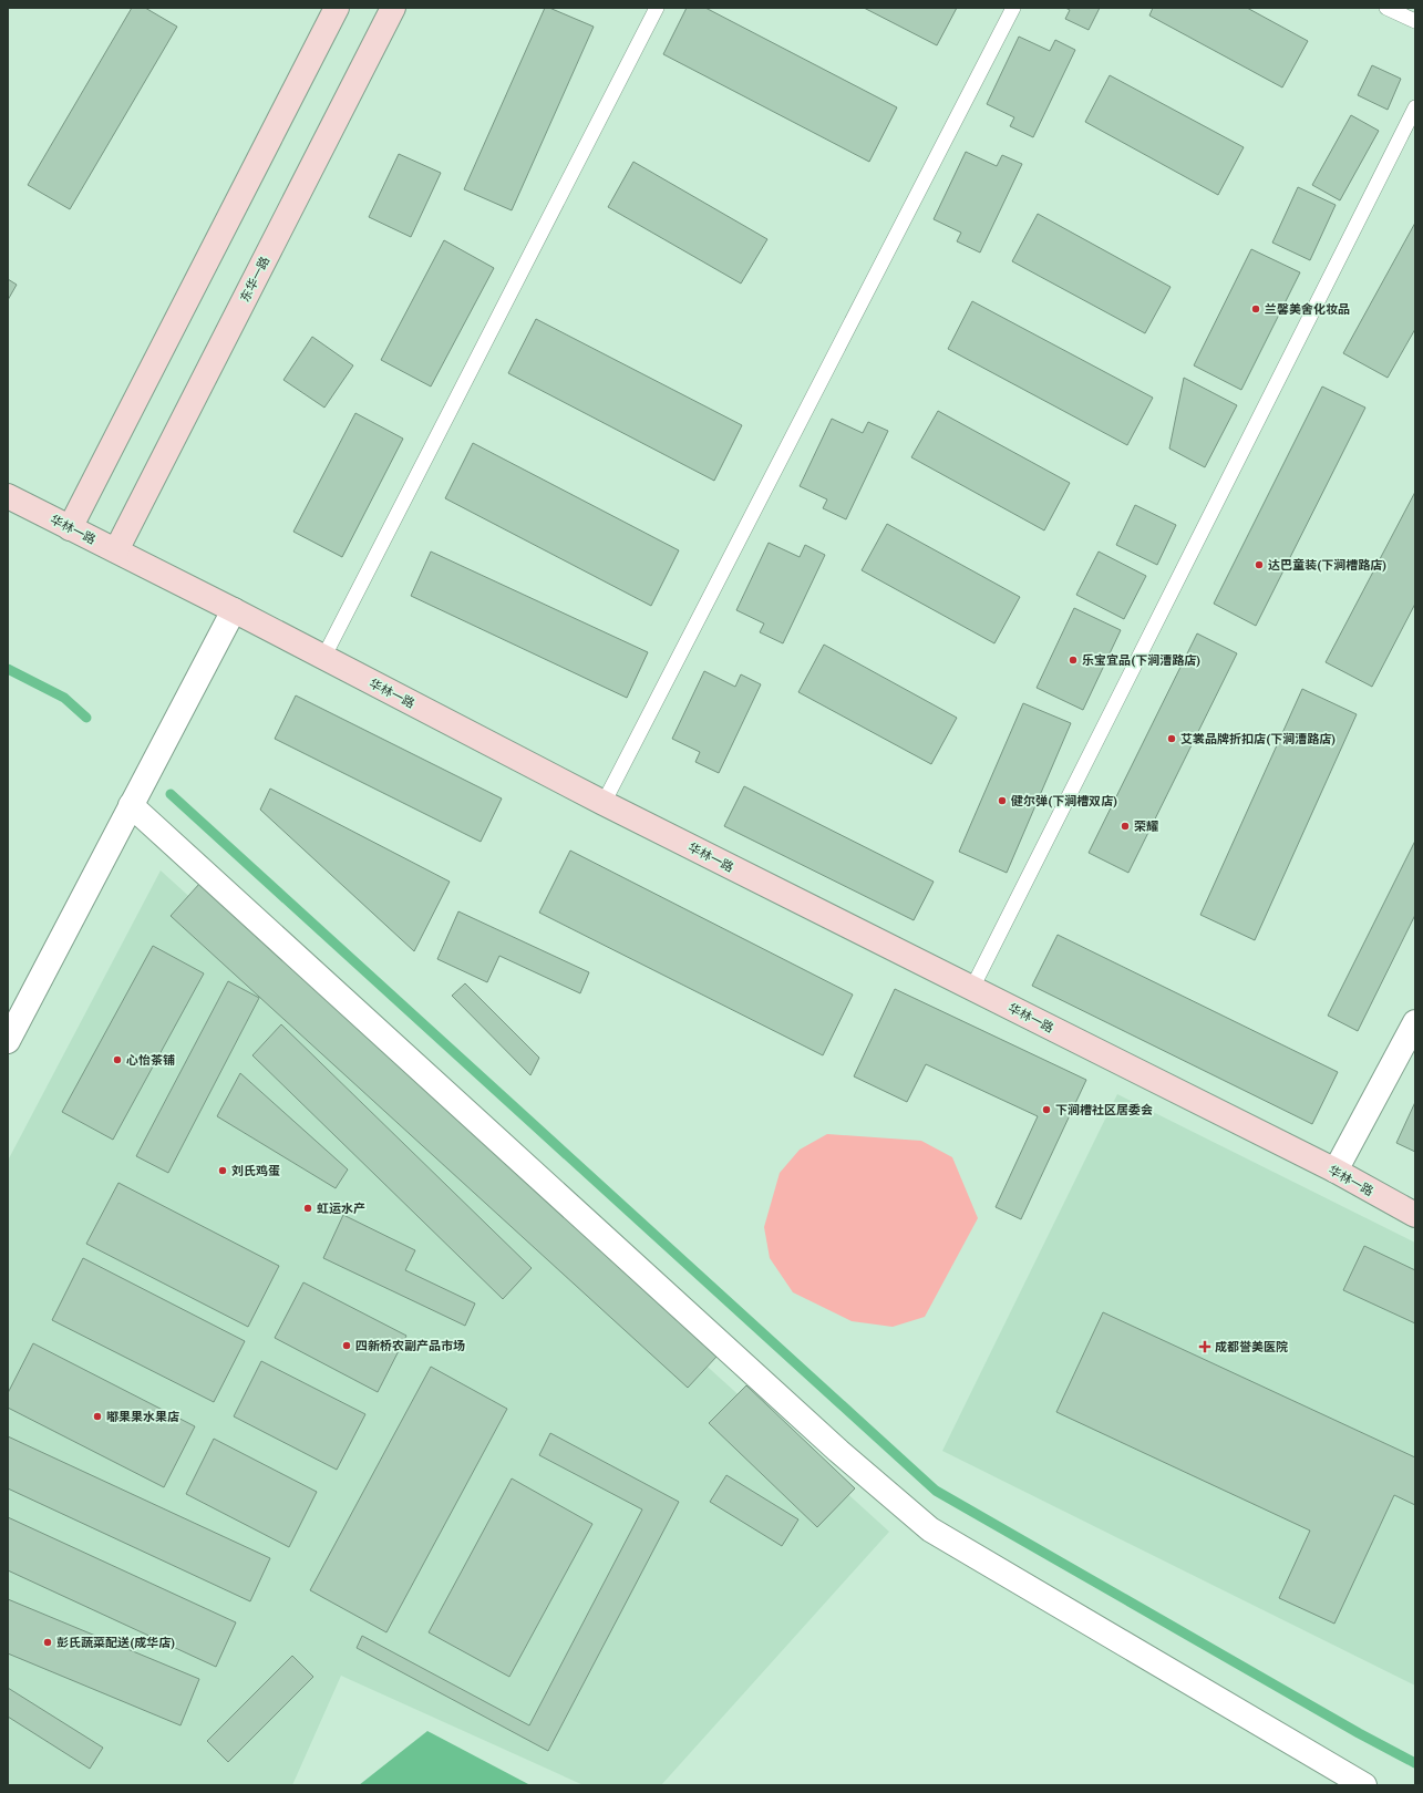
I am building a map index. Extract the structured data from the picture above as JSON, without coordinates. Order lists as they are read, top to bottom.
{
  "streets": {
    "street": ["东华一路", "华林一路"]
  },
  "crossings": [
    ["东华一路", "华林一路"]
  ],
  "places": {
    "other": [
      "兰馨美舍化妆品",
      "达巴童装(下涧槽路店)",
      "乐宝宜品(下涧漕路店)",
      "艾裳品牌折扣店(下涧漕路店)",
      "健尔弹(下涧槽双店)",
      "荣耀",
      "心怡茶铺",
      "下涧槽社区居委会",
      "刘氏鸡蛋",
      "虹运水产",
      "四新桥农副产品市场",
      "嘟果果水果店",
      "彭氏蔬菜配送(成华店)"
    ],
    "health": ["成都誉美医院"]
  }
}
